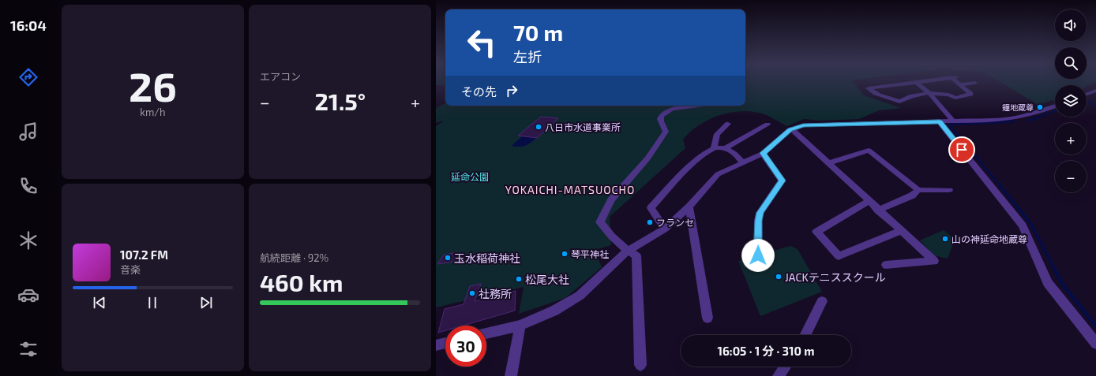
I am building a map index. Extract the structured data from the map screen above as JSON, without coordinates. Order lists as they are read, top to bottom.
{
  "districts": ["YOKAICHI-MATSUOCHO"],
  "parks": ["延命公園"],
  "places": [
    "鐘地蔵尊",
    "八日市水道事業所",
    "フランセ",
    "山の神延命地蔵尊",
    "琴平神社",
    "玉水稲荷神社",
    "JACKテニススクール",
    "松尾大社",
    "社務所"
  ],
  "page": {
    "tabs": "16:04",
    "tile": [
      ["26", "km/h"],
      "エアコン",
      ["航続距離 · 92%", "460 km"]
    ],
    "map_buttons": ["+", "−"],
    "turn": ["70 m", "左折"],
    "then": "その先",
    "heat": ["−", "21.5°", "+"],
    "song": ["107.2 FM", "音楽"],
    "limit": "30",
    "trip": "16:05 · 1 分 · 310 m"
  }
}
